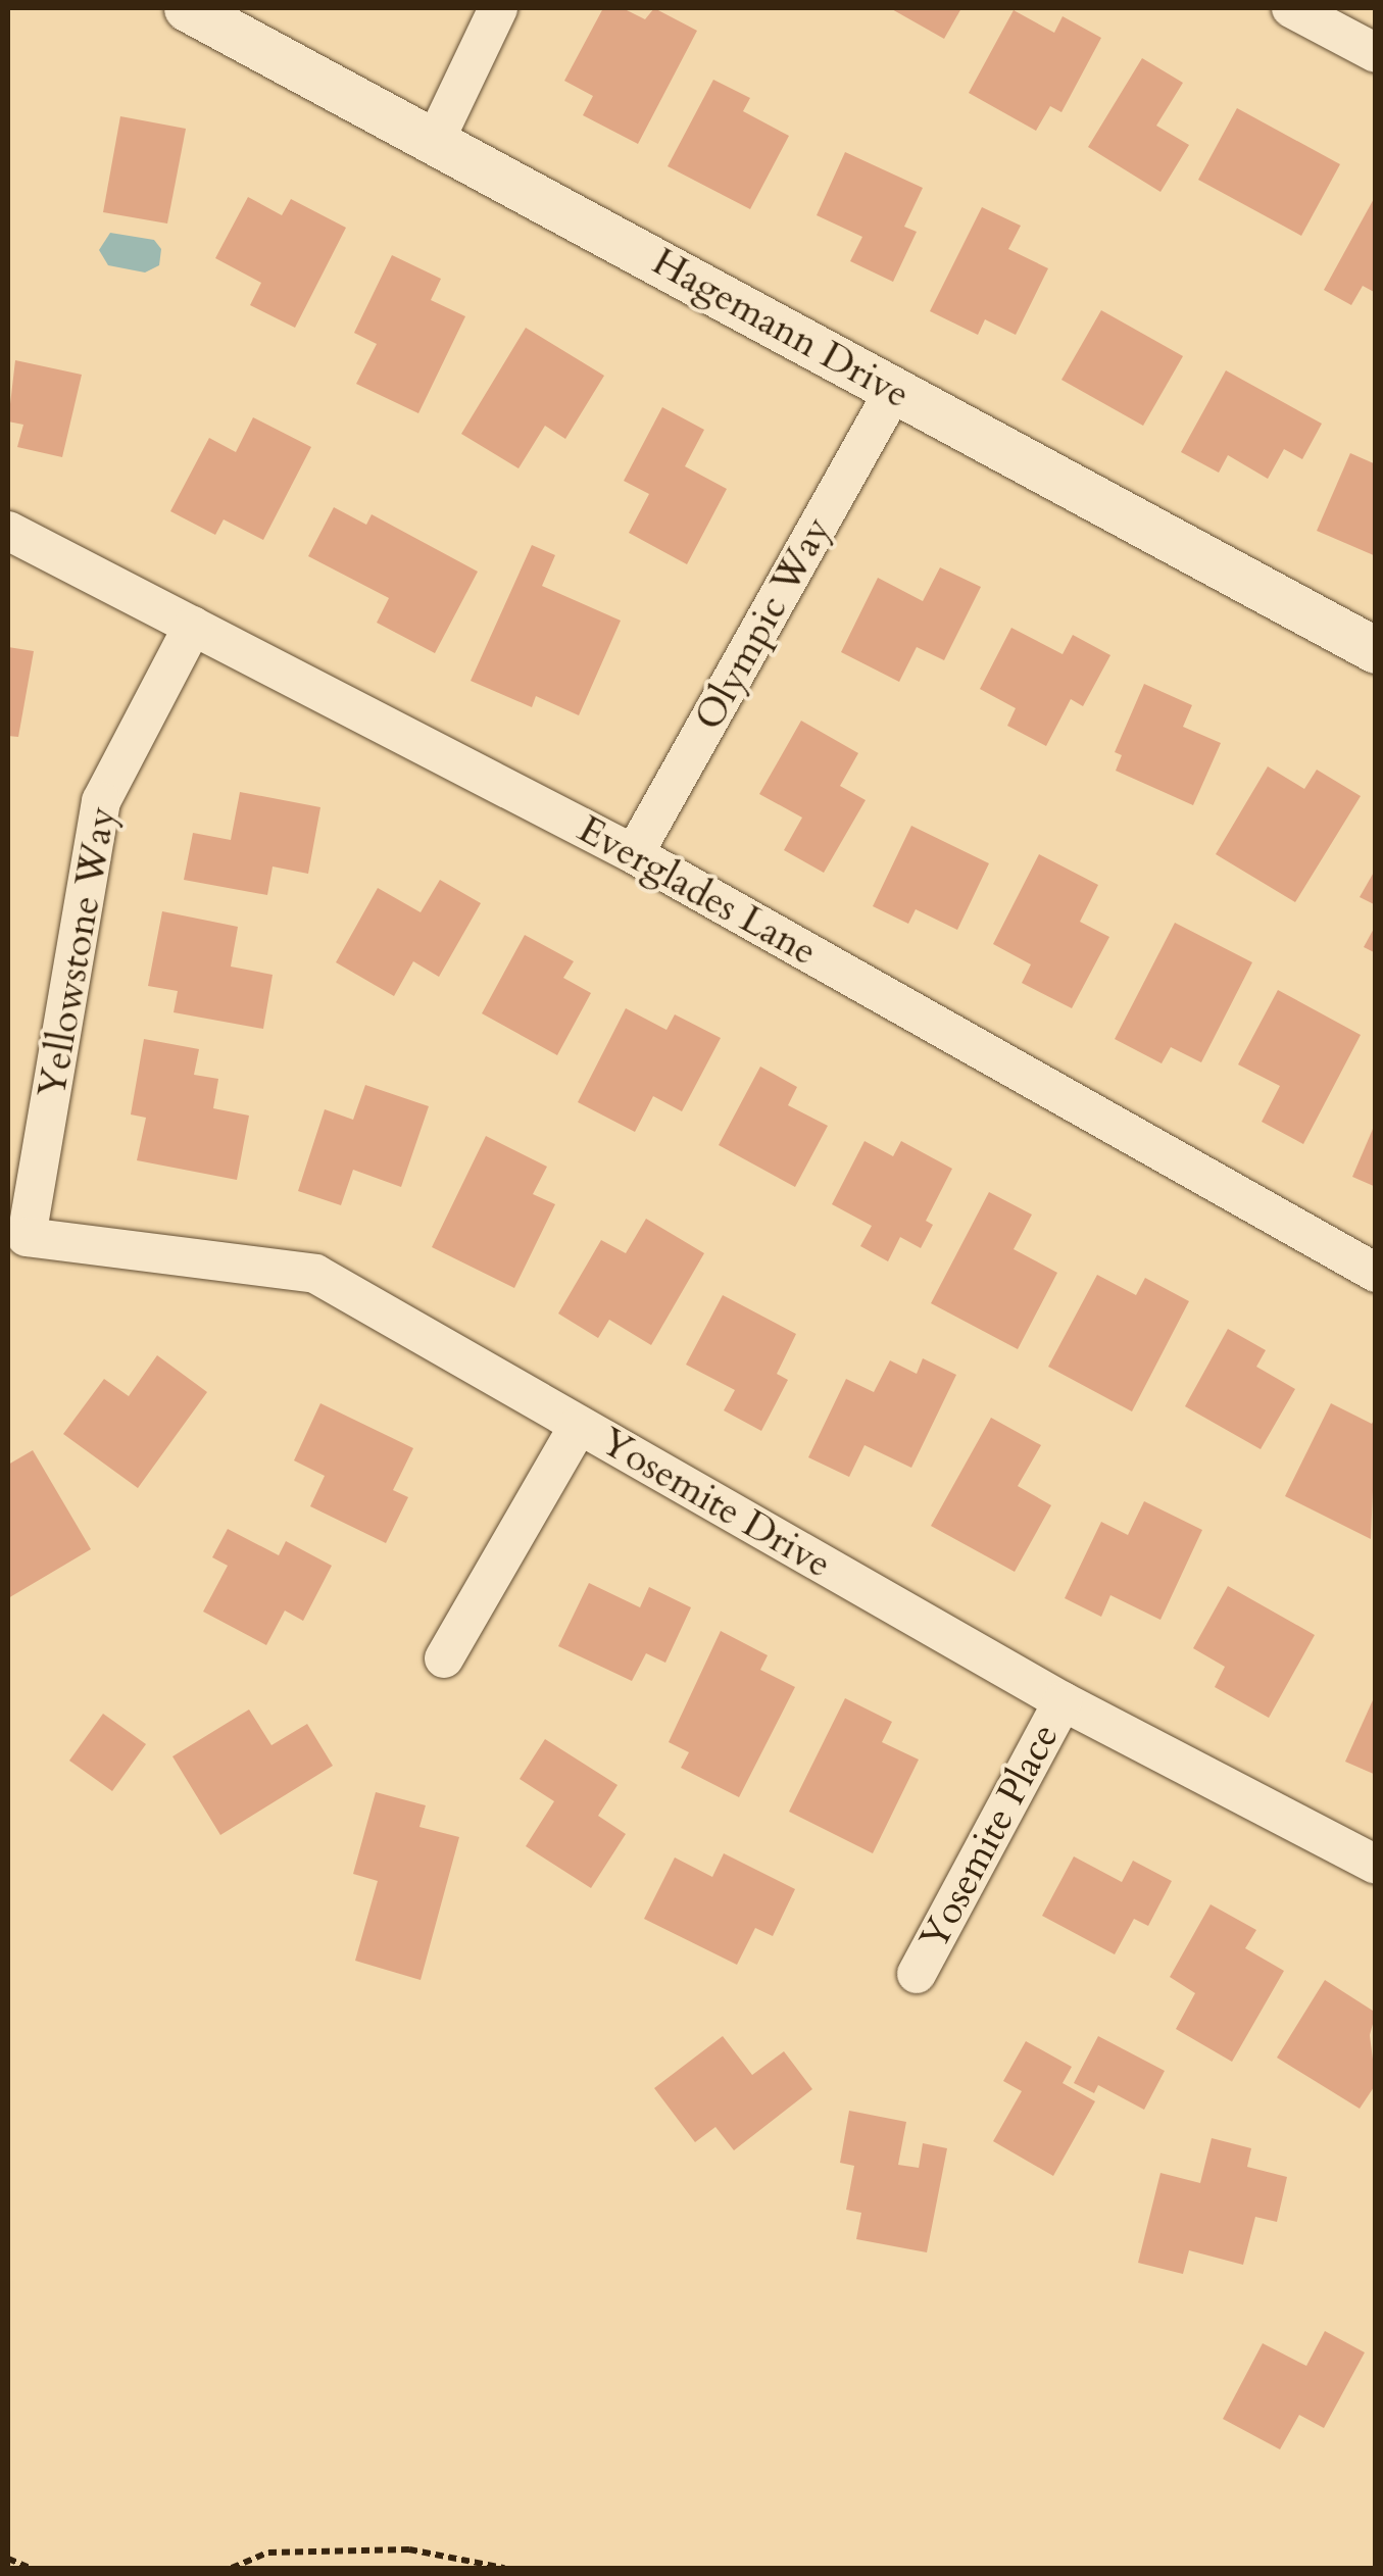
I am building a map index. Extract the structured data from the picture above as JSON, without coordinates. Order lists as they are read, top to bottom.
{
  "streets": {
    "street": [
      "Hagemann Drive",
      "Olympic Way",
      "Everglades Lane",
      "Yellowstone Way",
      "Yosemite Drive",
      "Yosemite Place"
    ]
  },
  "crossings": [
    ["Hagemann Drive", "Olympic Way"],
    ["Olympic Way", "Everglades Lane"],
    ["Everglades Lane", "Yellowstone Way"],
    ["Yellowstone Way", "Yosemite Drive"],
    ["Yosemite Drive", "Yosemite Place"]
  ]
}
